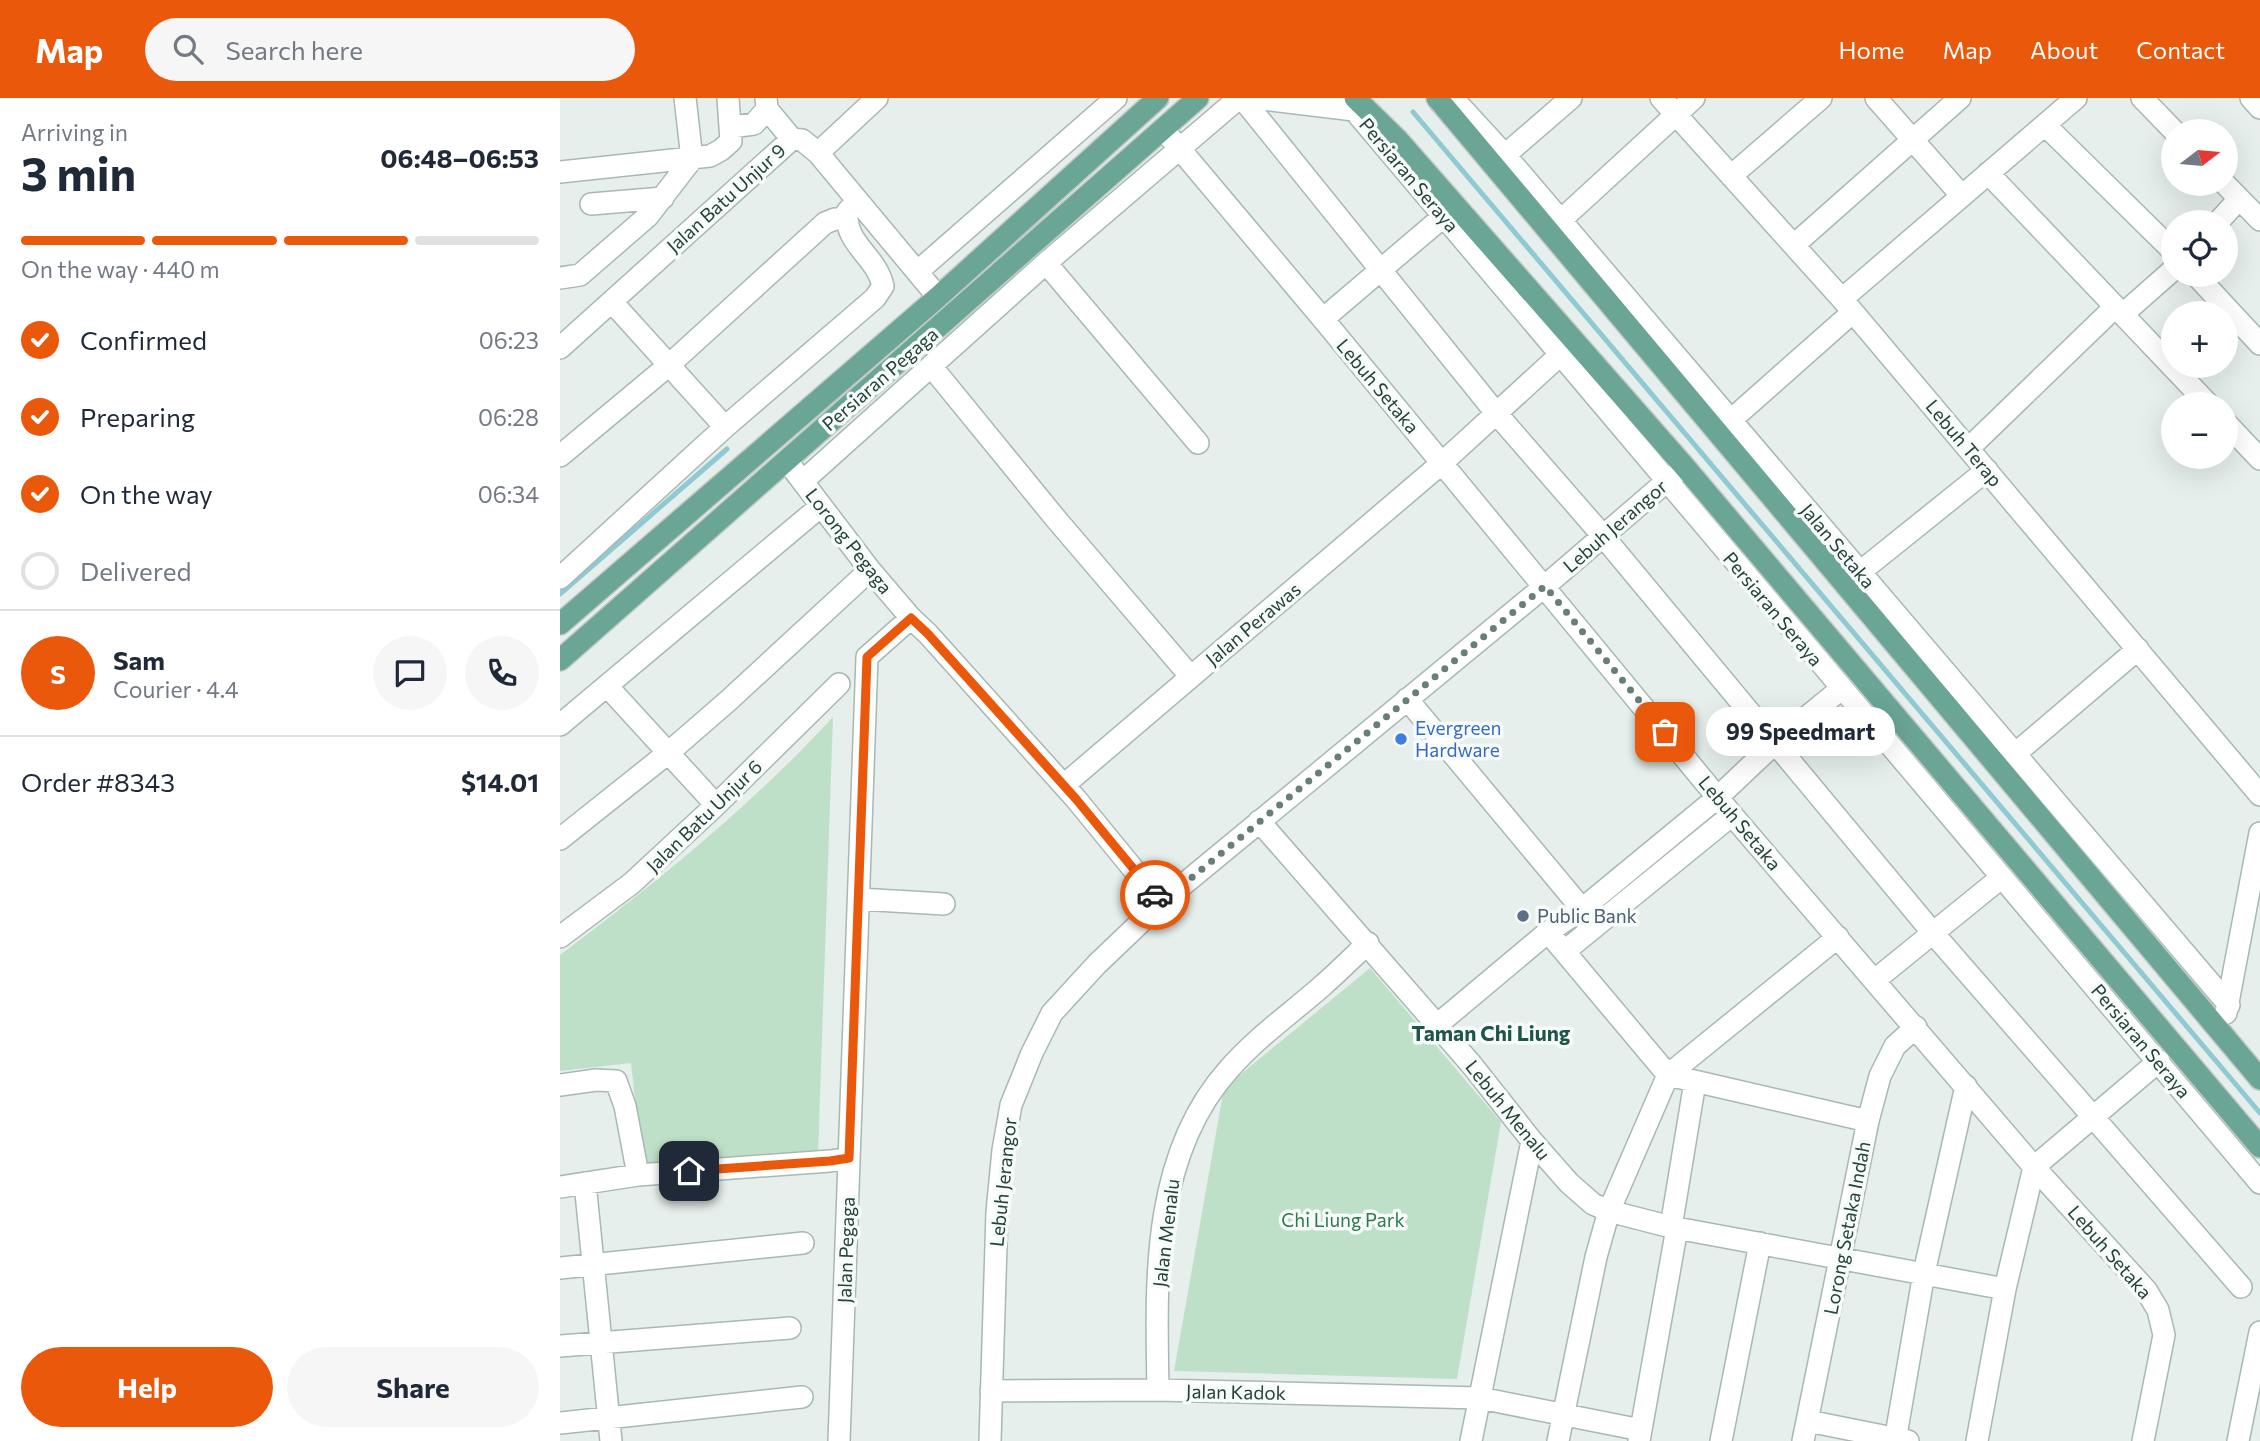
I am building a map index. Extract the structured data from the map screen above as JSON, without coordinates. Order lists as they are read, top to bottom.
{
  "streets": {
    "main road": ["Persiaran Seraya", "Persiaran Pegaga"],
    "street": [
      "Jalan Batu Unjur 9",
      "Lebuh Setaka",
      "Lebuh Terap",
      "Lebuh Jerangor",
      "Lorong Pegaga",
      "Jalan Setaka",
      "Jalan Perawas",
      "Jalan Batu Unjur 6",
      "Lebuh Menalu",
      "Lorong Setaka Indah",
      "Jalan Menalu",
      "Jalan Pegaga",
      "Jalan Kadok"
    ]
  },
  "crossings": [
    ["Persiaran Seraya", "Lebuh Jerangor"],
    ["Persiaran Seraya", "Jalan Perawas"],
    ["Jalan Batu Unjur 9", "Persiaran Pegaga"],
    ["Persiaran Pegaga", "Lebuh Setaka"],
    ["Persiaran Pegaga", "Lorong Pegaga"],
    ["Lebuh Setaka", "Lebuh Jerangor"],
    ["Lebuh Setaka", "Jalan Perawas"],
    ["Lebuh Setaka", "Lorong Setaka Indah"],
    ["Lebuh Jerangor", "Lorong Pegaga"],
    ["Lebuh Jerangor", "Lebuh Menalu"],
    ["Lebuh Jerangor", "Jalan Kadok"],
    ["Lorong Pegaga", "Jalan Perawas"],
    ["Lorong Pegaga", "Jalan Pegaga"],
    ["Lebuh Menalu", "Lorong Setaka Indah"],
    ["Lebuh Menalu", "Jalan Menalu"],
    ["Jalan Menalu", "Jalan Kadok"]
  ],
  "districts": ["Taman Chi Liung"],
  "parks": ["Chi Liung Park"],
  "places": ["99 Speedmart", "Evergreen Hardware", "Public Bank"],
  "north": "right",
  "page": {
    "header": "Map",
    "search": "Search here",
    "nav": [
      "Home",
      "Map",
      "About",
      "Contact"
    ],
    "heading": ["3 min", "Arriving in", "06:48–06:53"],
    "panel": [
      "Sam",
      "Courier · 4.4",
      "Order #8343",
      "$14.01"
    ],
    "map_buttons": ["+", "−"],
    "bar": "On the way · 440 m",
    "list": [
      ["Confirmed", "06:23"],
      ["Preparing", "06:28"],
      ["On the way", "06:34"],
      "Delivered"
    ],
    "round": "S",
    "bubble": "99 Speedmart",
    "buttons": ["Help", "Share"]
  }
}
